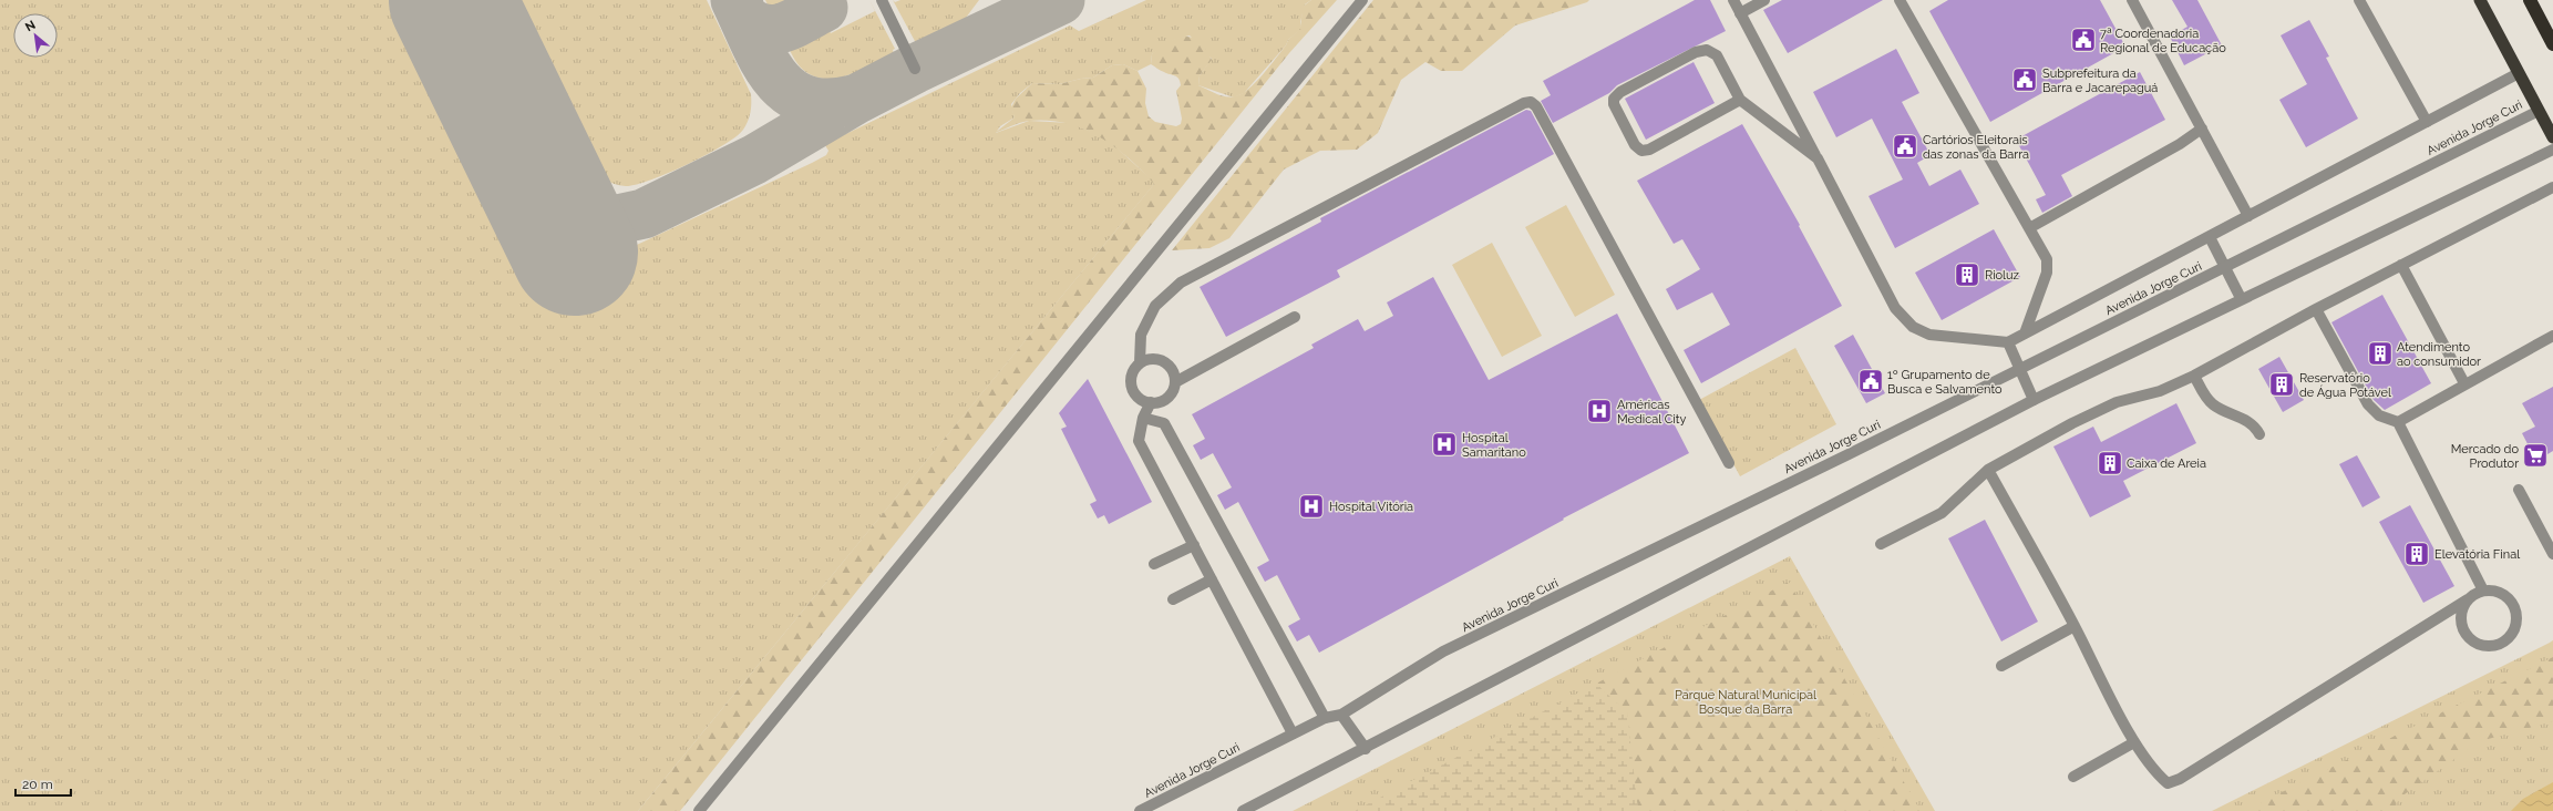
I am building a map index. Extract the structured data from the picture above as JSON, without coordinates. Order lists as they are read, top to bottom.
{
  "streets": {
    "street": ["Avenida Jorge Curi"]
  },
  "parks": ["Parque Natural Municipal Bosque da Barra"],
  "places": {
    "public building": [
      "7ª Coordenadoria Regional de Educação",
      "Subprefeitura da Barra e Jacarepaguá",
      "Cartórios Eleitorais das zonas da Barra",
      "1º Grupamento de Busca e Salvamento"
    ],
    "building": [
      "Rioluz",
      "Atendimento ao consumidor",
      "Reservatório de Água Potável",
      "Caixa de Areia",
      "Elevatória Final"
    ],
    "hospital": ["Américas Medical City", "Hospital Samaritano", "Hospital Vitória"],
    "supermarket": ["Mercado do Produtor"]
  },
  "scale_bar": "20 m",
  "north": "top left"
}
